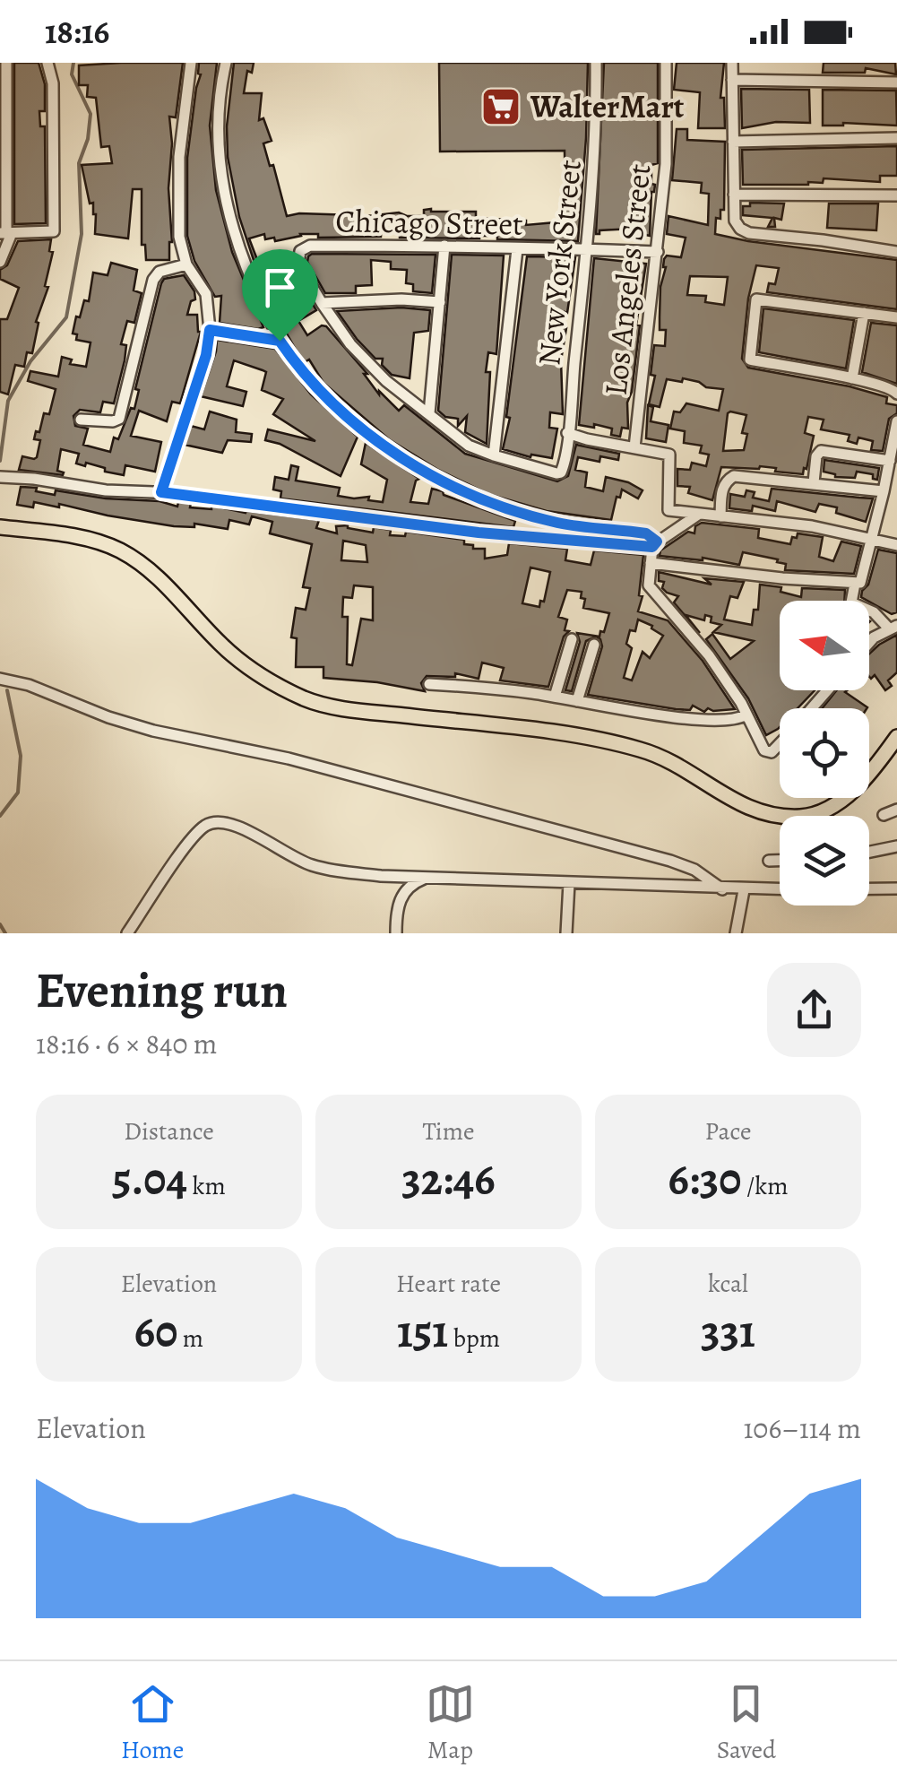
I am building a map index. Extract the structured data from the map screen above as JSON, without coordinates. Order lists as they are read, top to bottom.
{
  "streets": {
    "street": ["Chicago Street", "New York Street", "Los Angeles Street"]
  },
  "crossings": [
    ["Chicago Street", "New York Street"],
    ["Chicago Street", "Los Angeles Street"]
  ],
  "places": {
    "supermarket": ["WalterMart"]
  },
  "north": "left",
  "page": {
    "status": "18:16",
    "heading": ["Evening run", "18:16 · 6 × 840 m"],
    "stats": [
      ["Distance", "5.04 km"],
      ["Time", "32:46"],
      ["Pace", "6:30 /km"],
      ["Elevation", "60 m"],
      ["Heart rate", "151 bpm"],
      ["kcal", "331"]
    ],
    "chart": ["Elevation", "106–114 m"],
    "tabs": ["Home", "Map", "Saved"]
  }
}
